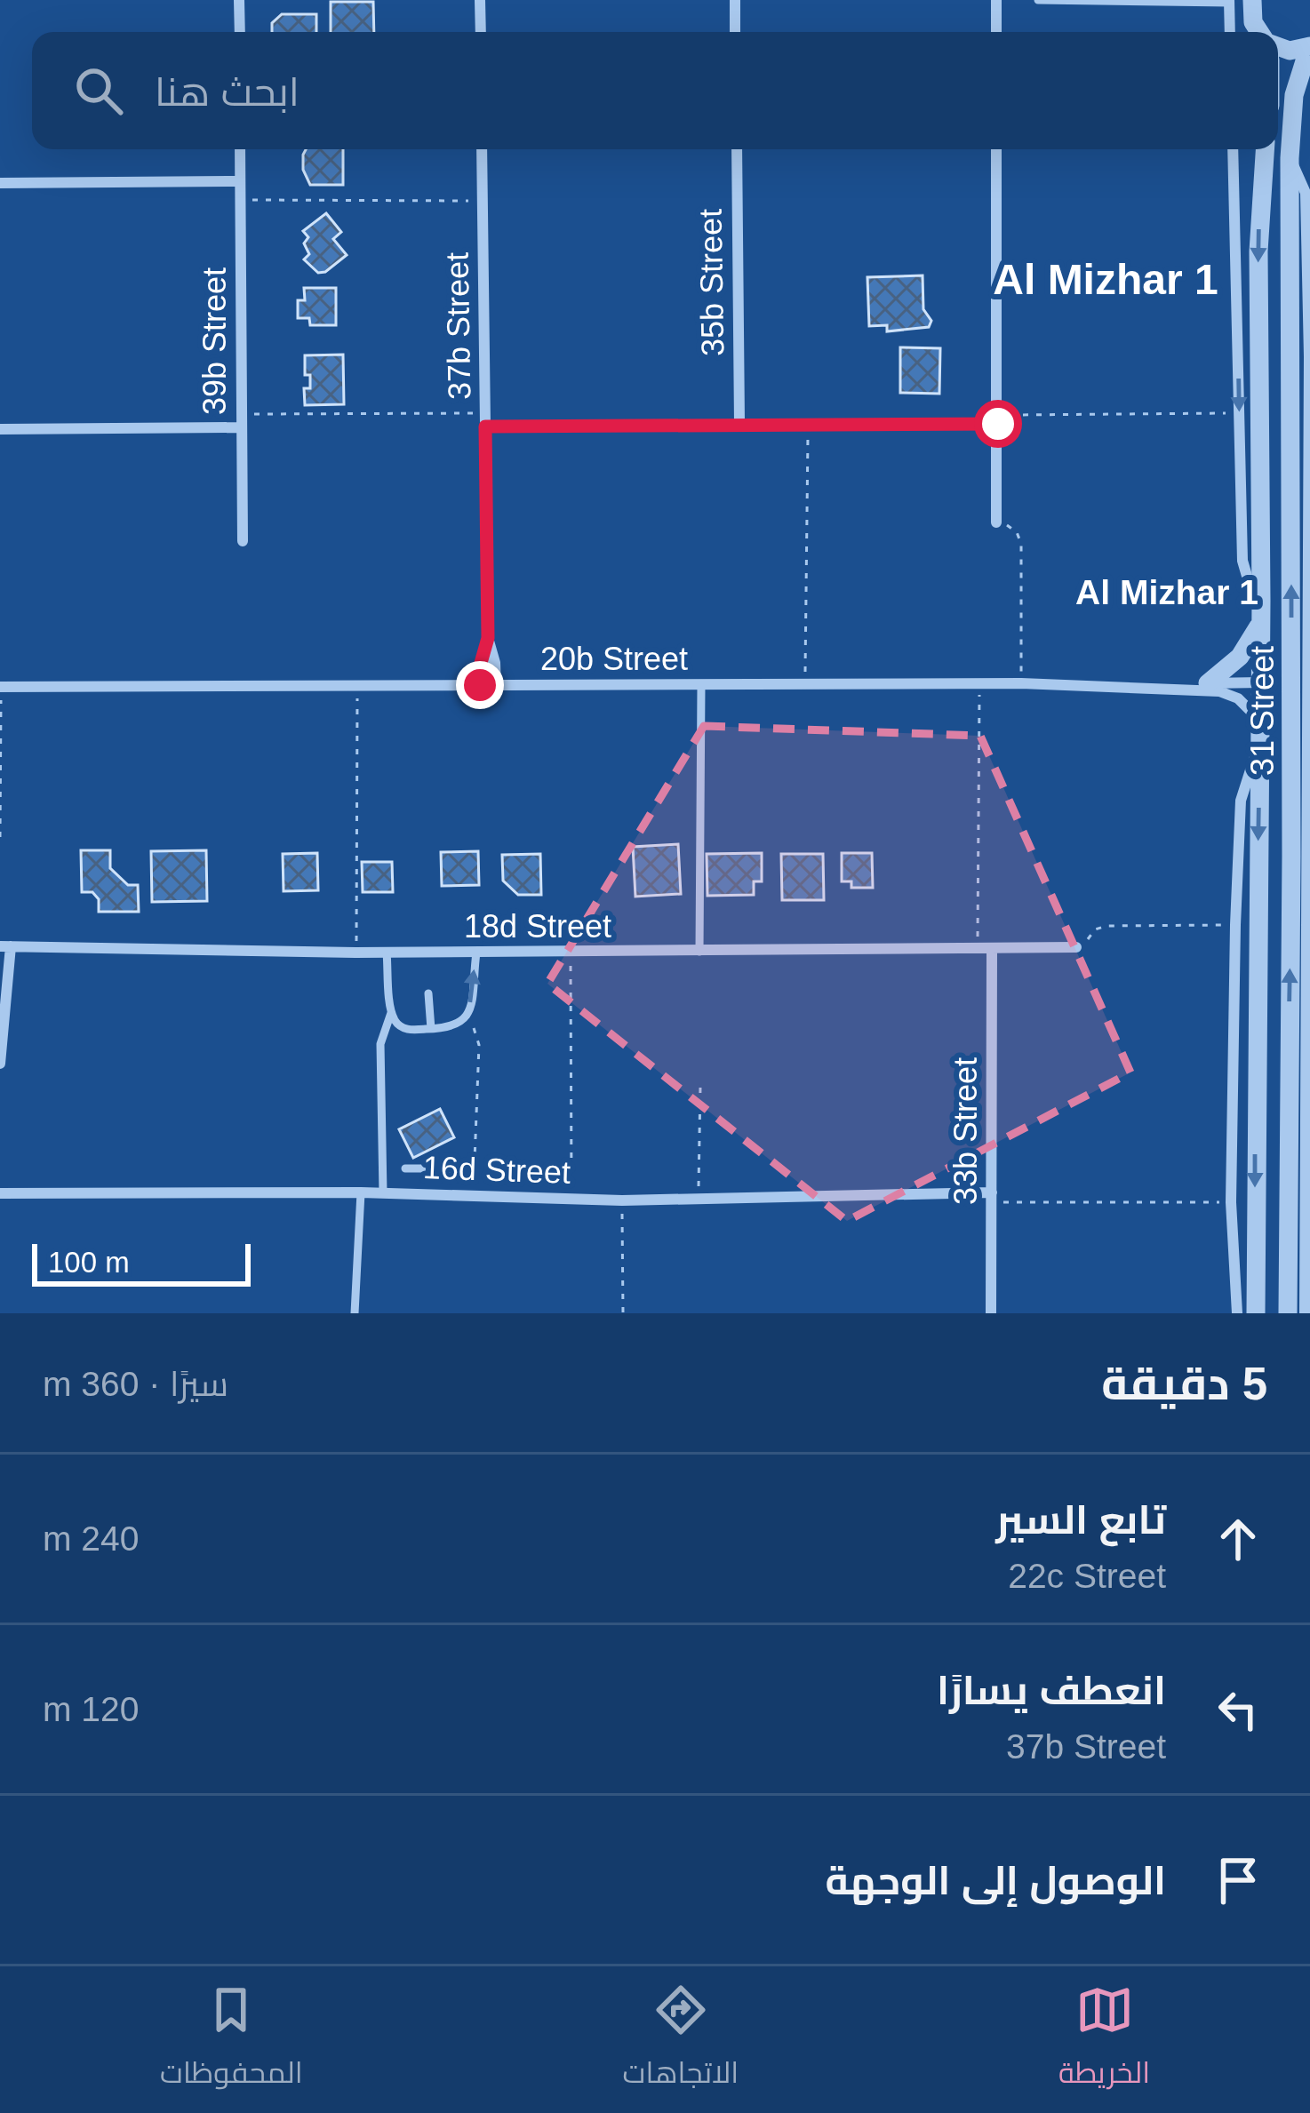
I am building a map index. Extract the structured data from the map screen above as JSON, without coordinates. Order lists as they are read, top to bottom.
{
  "streets": {
    "street": [
      "35b Street",
      "37b Street",
      "39b Street",
      "20b Street",
      "31 Street",
      "18d Street",
      "33b Street",
      "16d Street"
    ]
  },
  "crossings": [
    ["37b Street", "20b Street"],
    ["20b Street", "31 Street"],
    ["18d Street", "33b Street"],
    ["33b Street", "16d Street"]
  ],
  "districts": ["Al Mizhar 1", "Al Mizhar 1"],
  "scale_bar": "100 m",
  "page": {
    "search": "ابحث هنا",
    "scale": "100 m",
    "heading": ["5 دقيقة", "سيرًا · 360 m"],
    "list": [
      ["تابع السير", "22c Street", "240 m"],
      ["انعطف يسارًا", "37b Street", "120 m"],
      "الوصول إلى الوجهة"
    ],
    "nav": ["الخريطة", "الاتجاهات", "المحفوظات"]
  }
}
